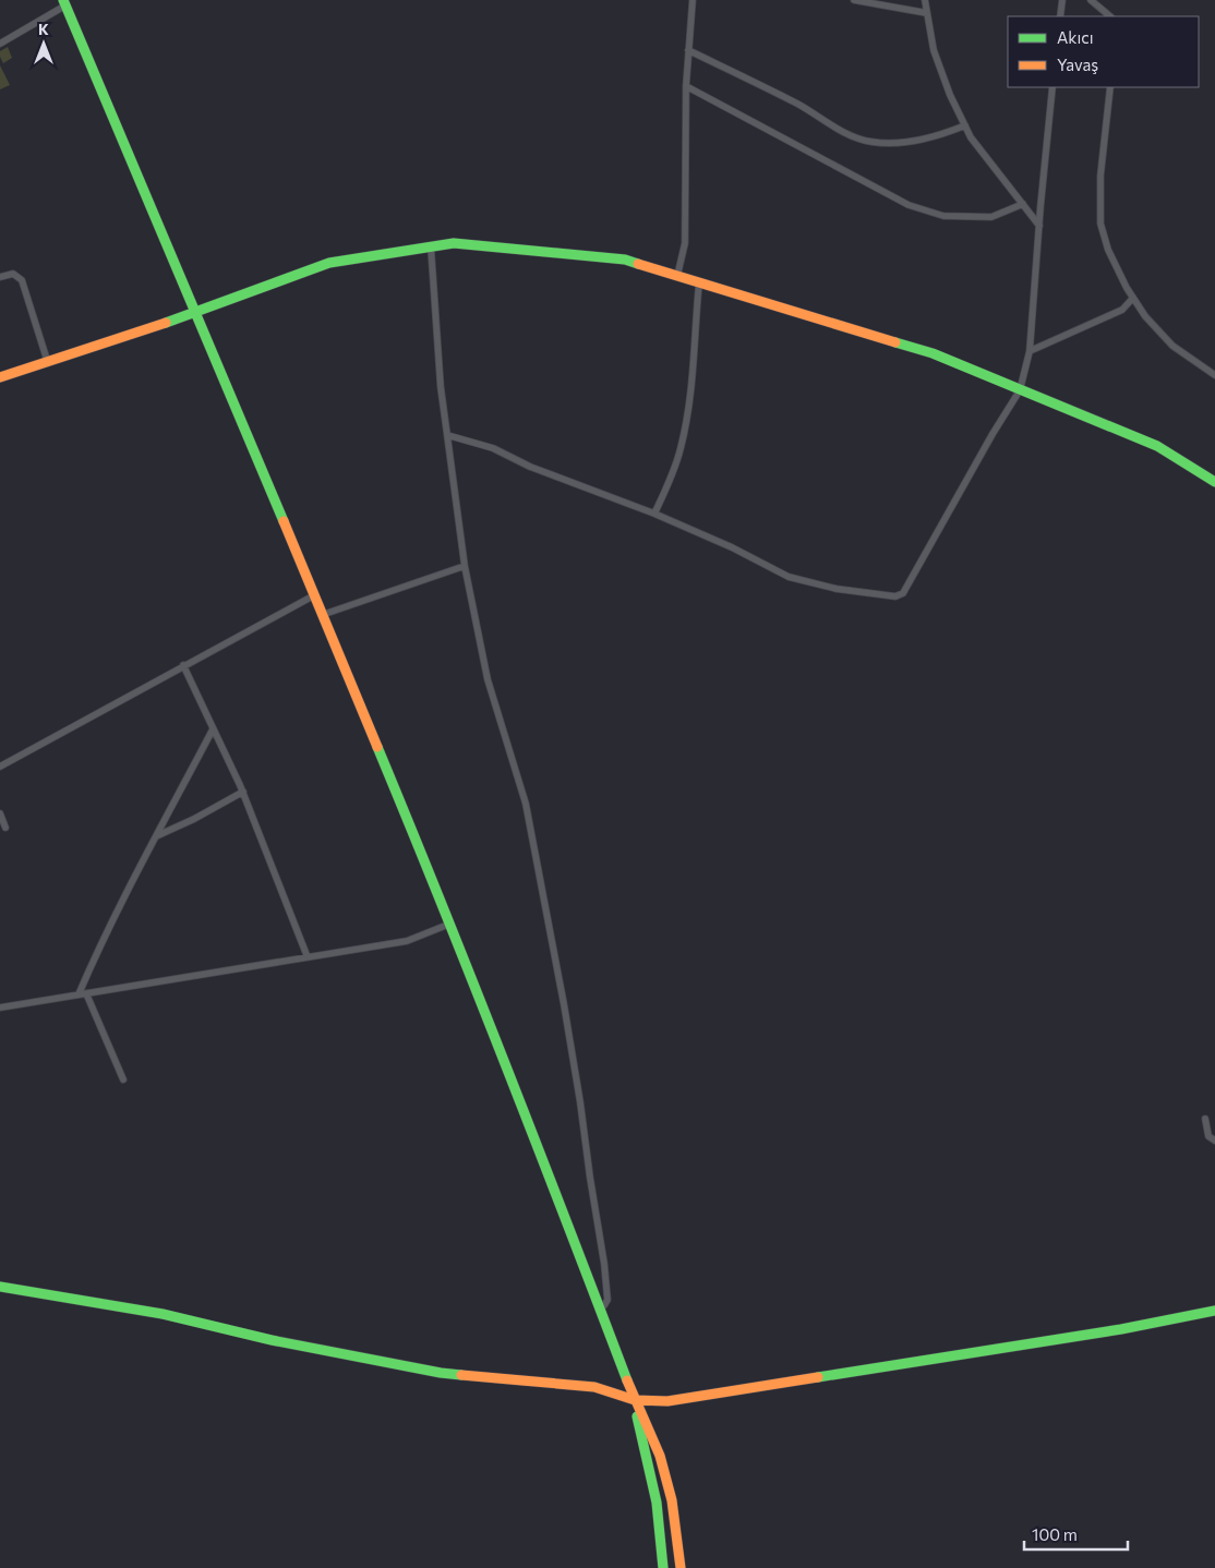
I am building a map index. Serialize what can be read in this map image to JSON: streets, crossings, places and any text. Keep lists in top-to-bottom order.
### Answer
{
  "legend": ["Akıcı", "Yavaş"],
  "scale_bar": "100 m",
  "north": "top"
}
